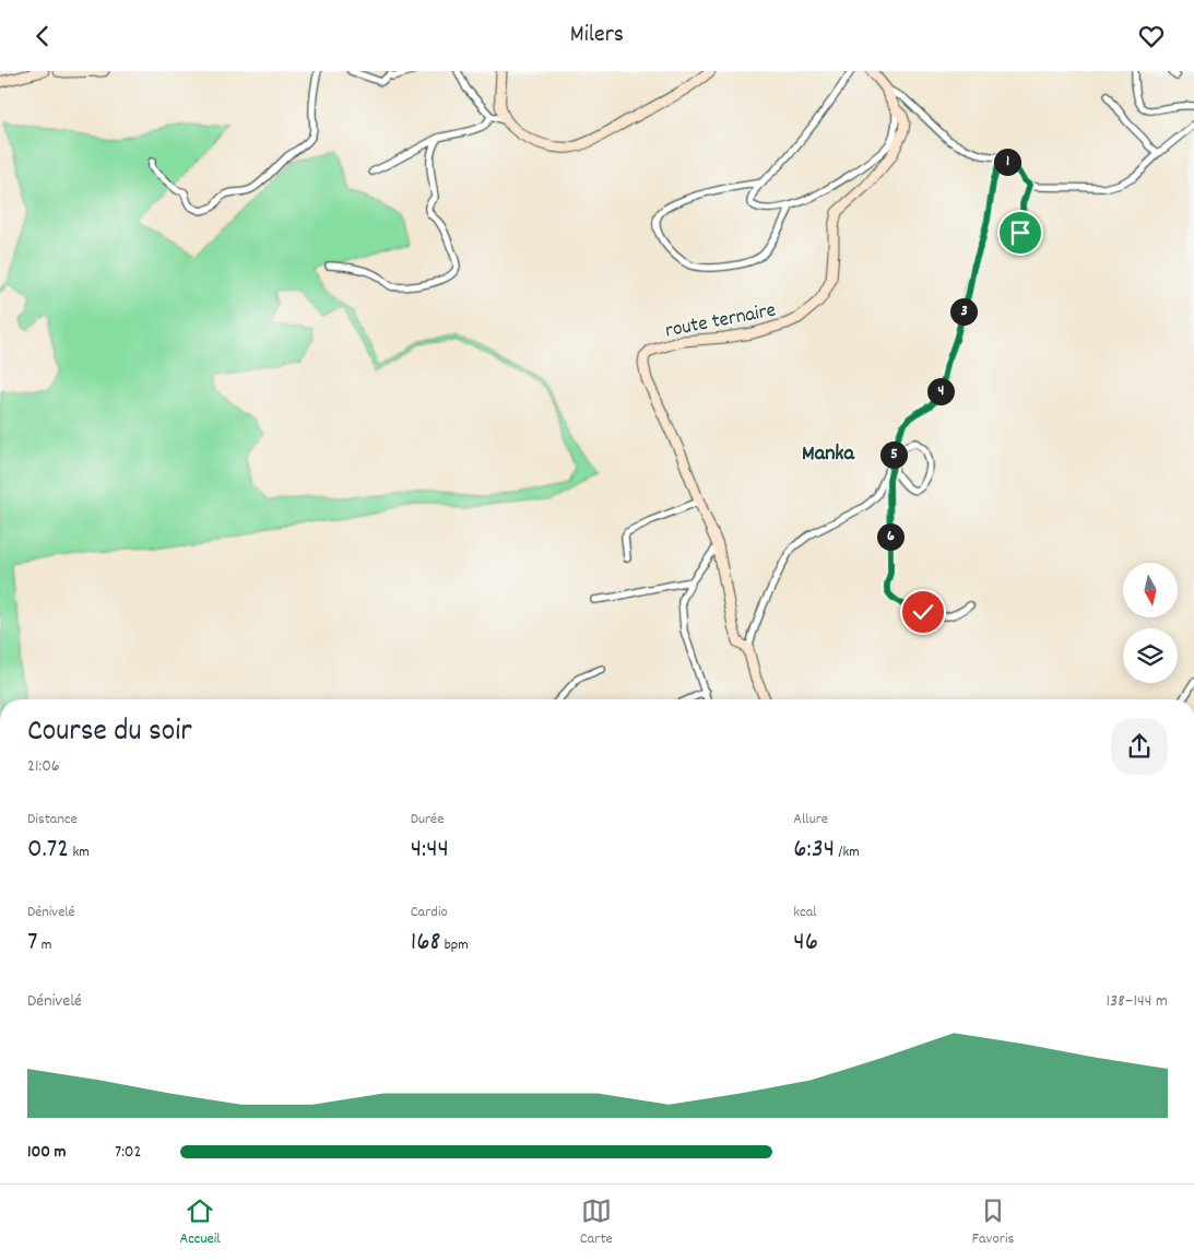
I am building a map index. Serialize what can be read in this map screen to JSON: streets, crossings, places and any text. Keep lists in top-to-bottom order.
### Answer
{
  "streets": {
    "street": ["route ternaire"]
  },
  "districts": ["Manka"],
  "north": "bottom",
  "page": {
    "header": "Milers",
    "pins": [
      "1",
      "3",
      "4",
      "5",
      "6"
    ],
    "heading": ["Course du soir", "21:06"],
    "stats": [
      ["Distance", "0.72 km"],
      ["Durée", "4:44"],
      ["Allure", "6:34 /km"],
      ["Dénivelé", "7 m"],
      ["Cardio", "168 bpm"],
      ["kcal", "46"]
    ],
    "chart": ["Dénivelé", "138–144 m"],
    "list": [
      {
        "name": "100 m",
        "note": "7:02"
      }
    ],
    "tabs": ["Accueil", "Carte", "Favoris"]
  }
}
